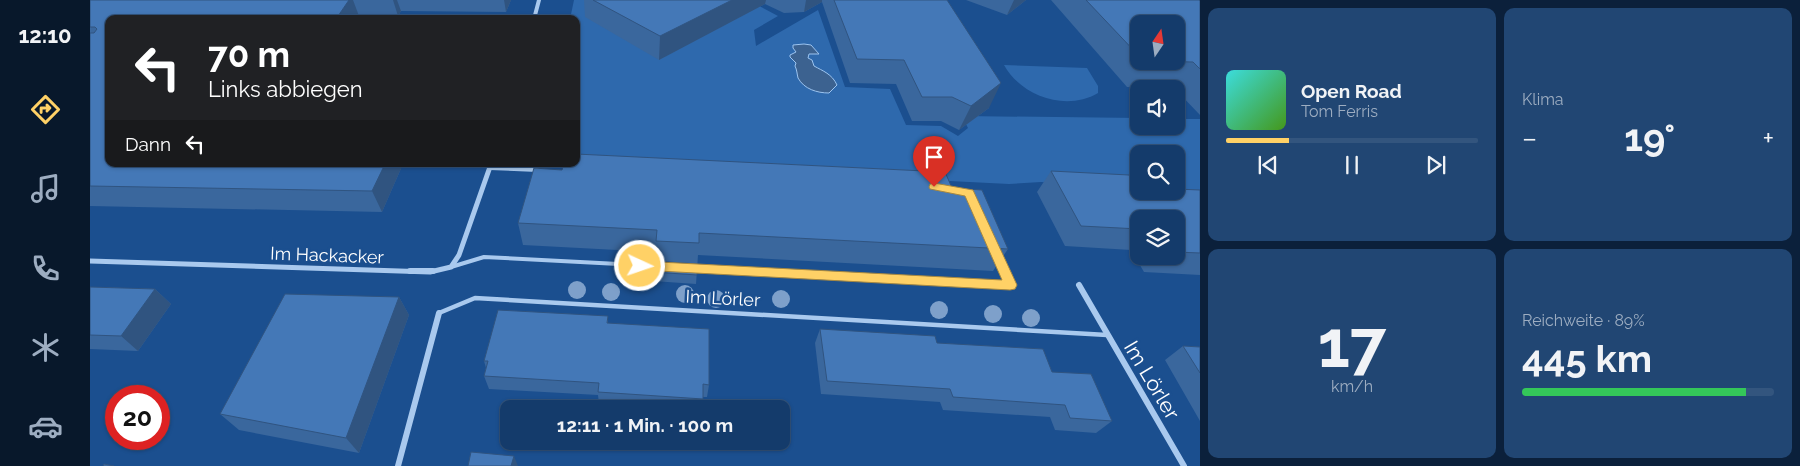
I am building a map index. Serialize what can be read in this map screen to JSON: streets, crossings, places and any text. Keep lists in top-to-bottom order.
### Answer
{
  "streets": {
    "street": ["Im Hackacker", "Im Lörler"]
  },
  "north": "top",
  "page": {
    "tabs": "12:10",
    "tile": [
      "Klima",
      ["17", "km/h"],
      ["Reichweite · 89%", "445 km"]
    ],
    "turn": ["70 m", "Links abbiegen"],
    "song": ["Open Road", "Tom Ferris"],
    "heat": ["−", "19°", "+"],
    "then": "Dann",
    "limit": "20",
    "trip": "12:11 · 1 Min. · 100 m"
  }
}
